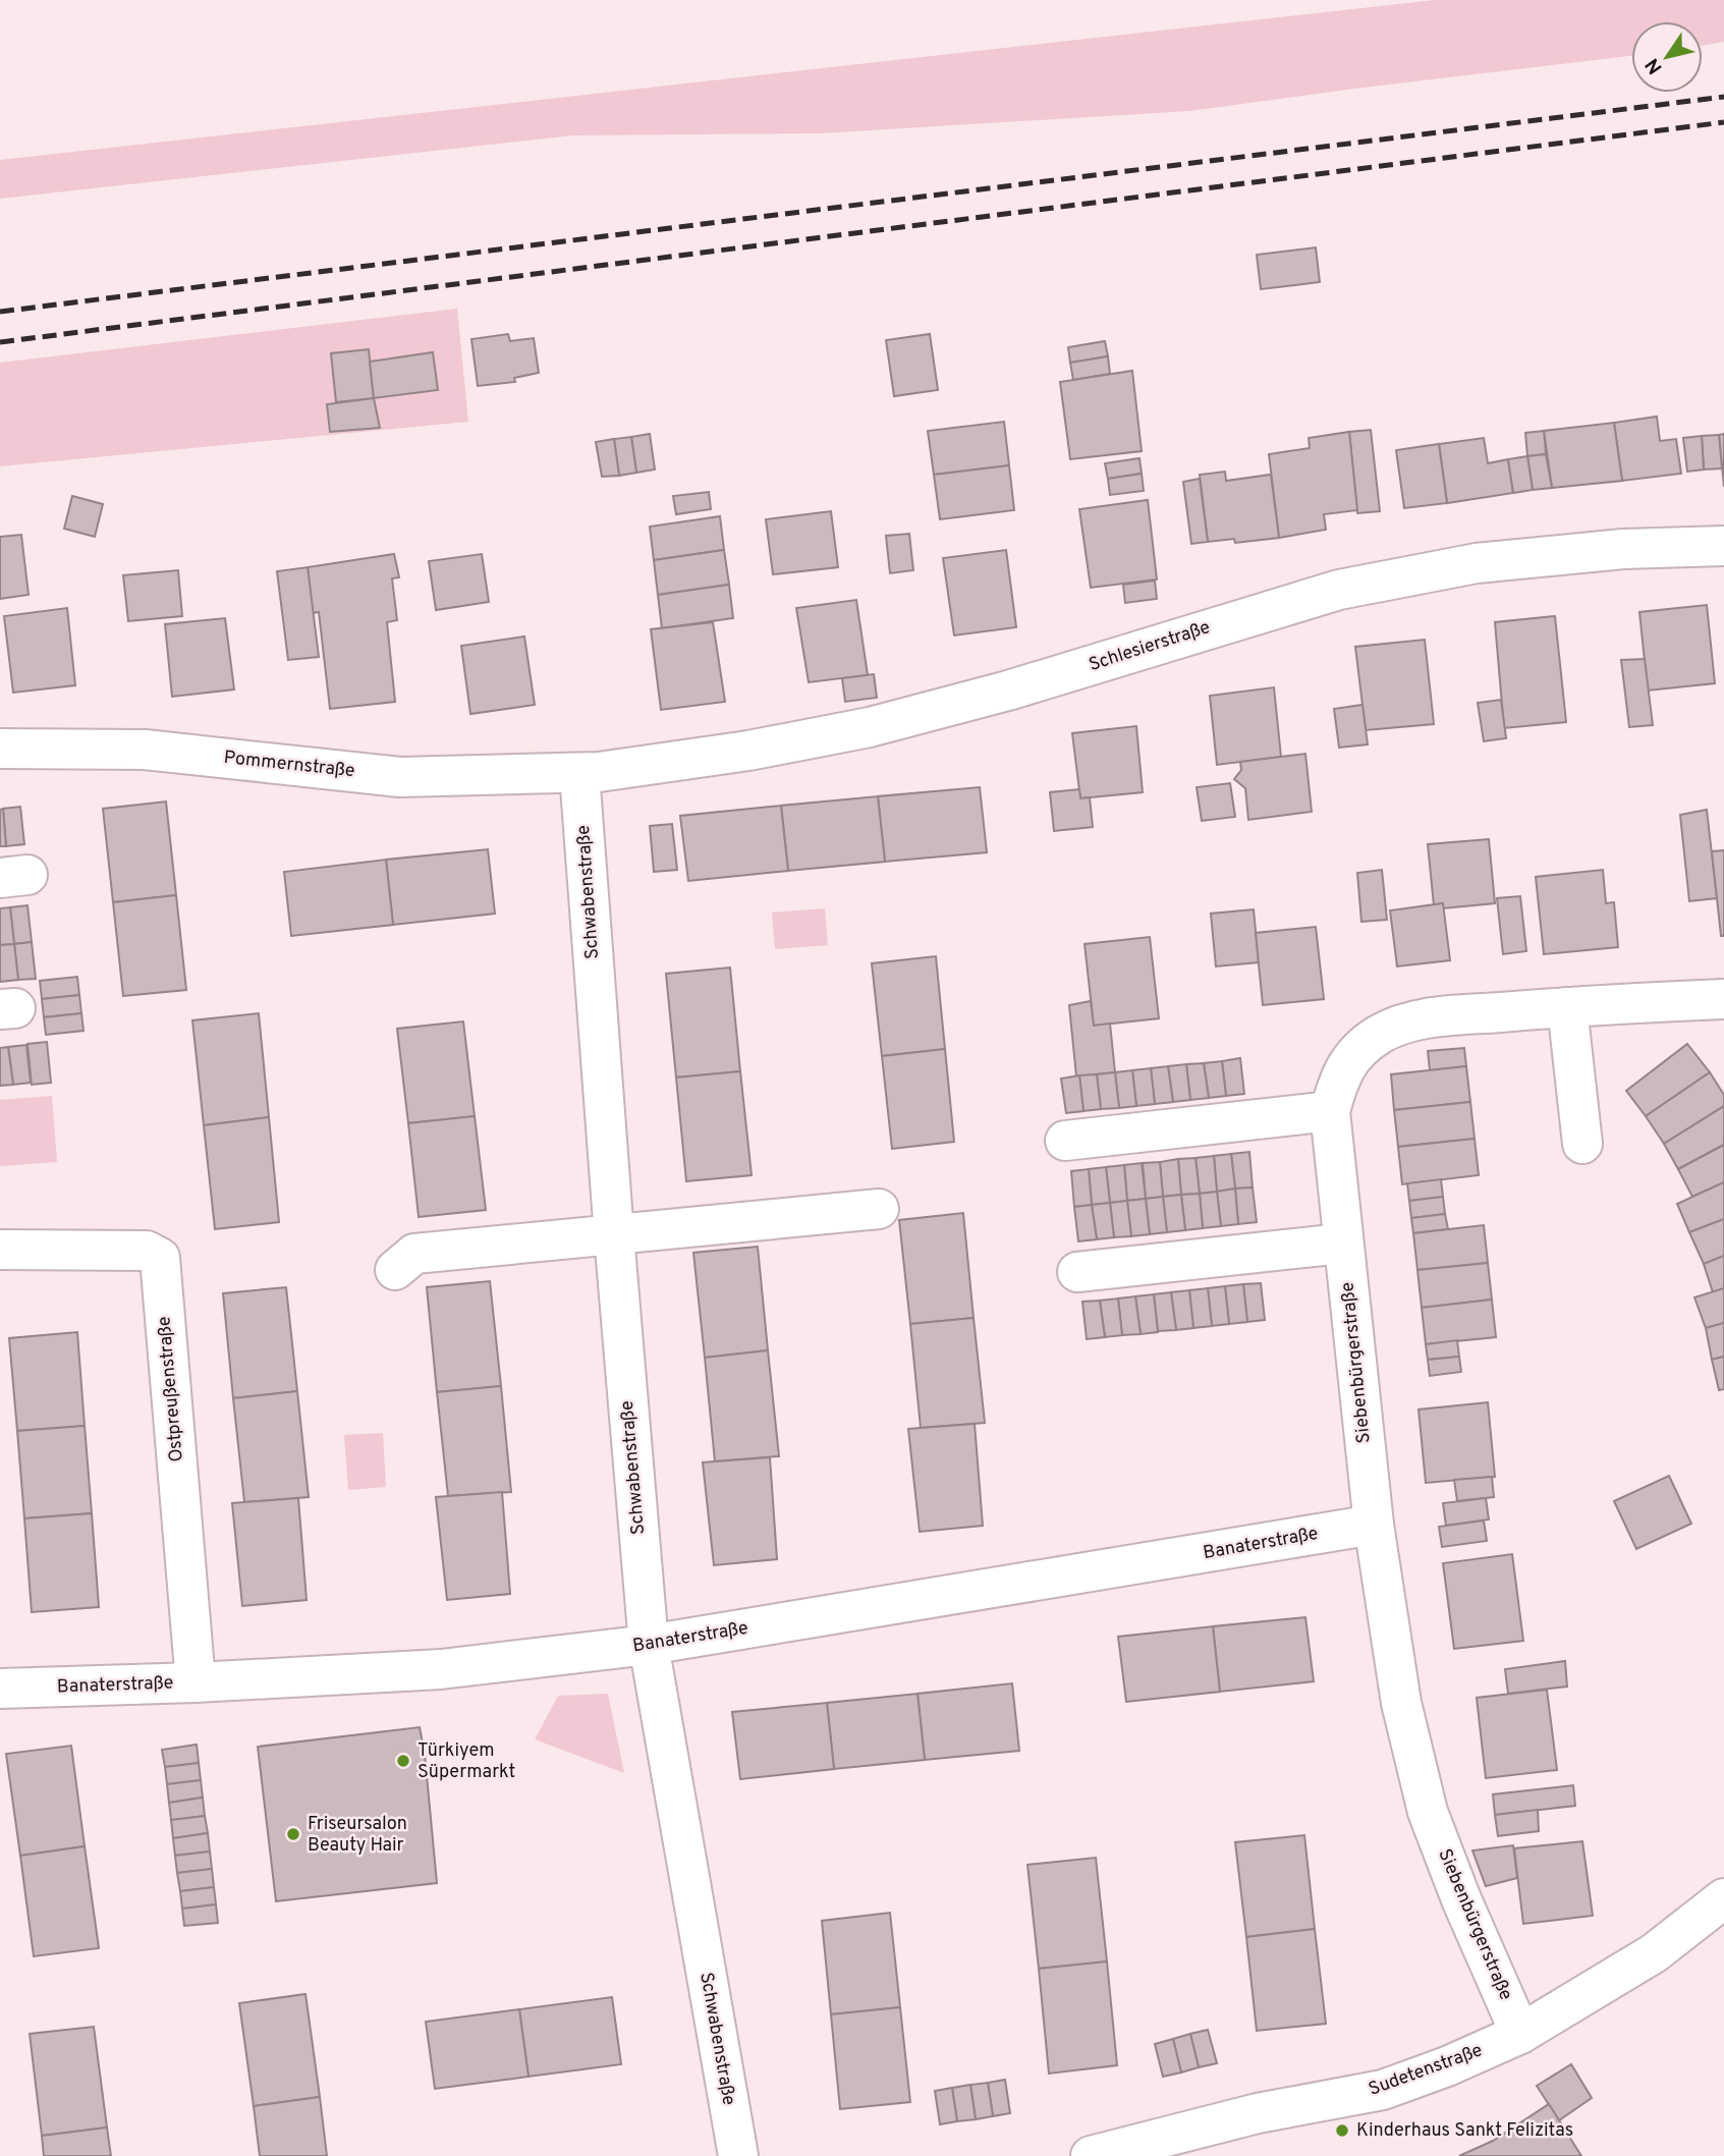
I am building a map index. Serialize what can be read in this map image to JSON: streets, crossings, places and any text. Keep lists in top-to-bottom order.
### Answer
{
  "streets": {
    "street": [
      "Schlesierstraße",
      "Pommernstraße",
      "Schwabenstraße",
      "Siebenbürgerstraße",
      "Ostpreußenstraße",
      "Banaterstraße",
      "Sudetenstraße"
    ]
  },
  "crossings": [
    ["Schlesierstraße", "Pommernstraße"],
    ["Schlesierstraße", "Schwabenstraße"],
    ["Pommernstraße", "Schwabenstraße"],
    ["Schwabenstraße", "Banaterstraße"],
    ["Siebenbürgerstraße", "Banaterstraße"],
    ["Siebenbürgerstraße", "Sudetenstraße"],
    ["Ostpreußenstraße", "Banaterstraße"]
  ],
  "places": ["Türkiyem Süpermarkt", "Friseursalon Beauty Hair", "Kinderhaus Sankt Felizitas"],
  "north": "bottom left"
}
